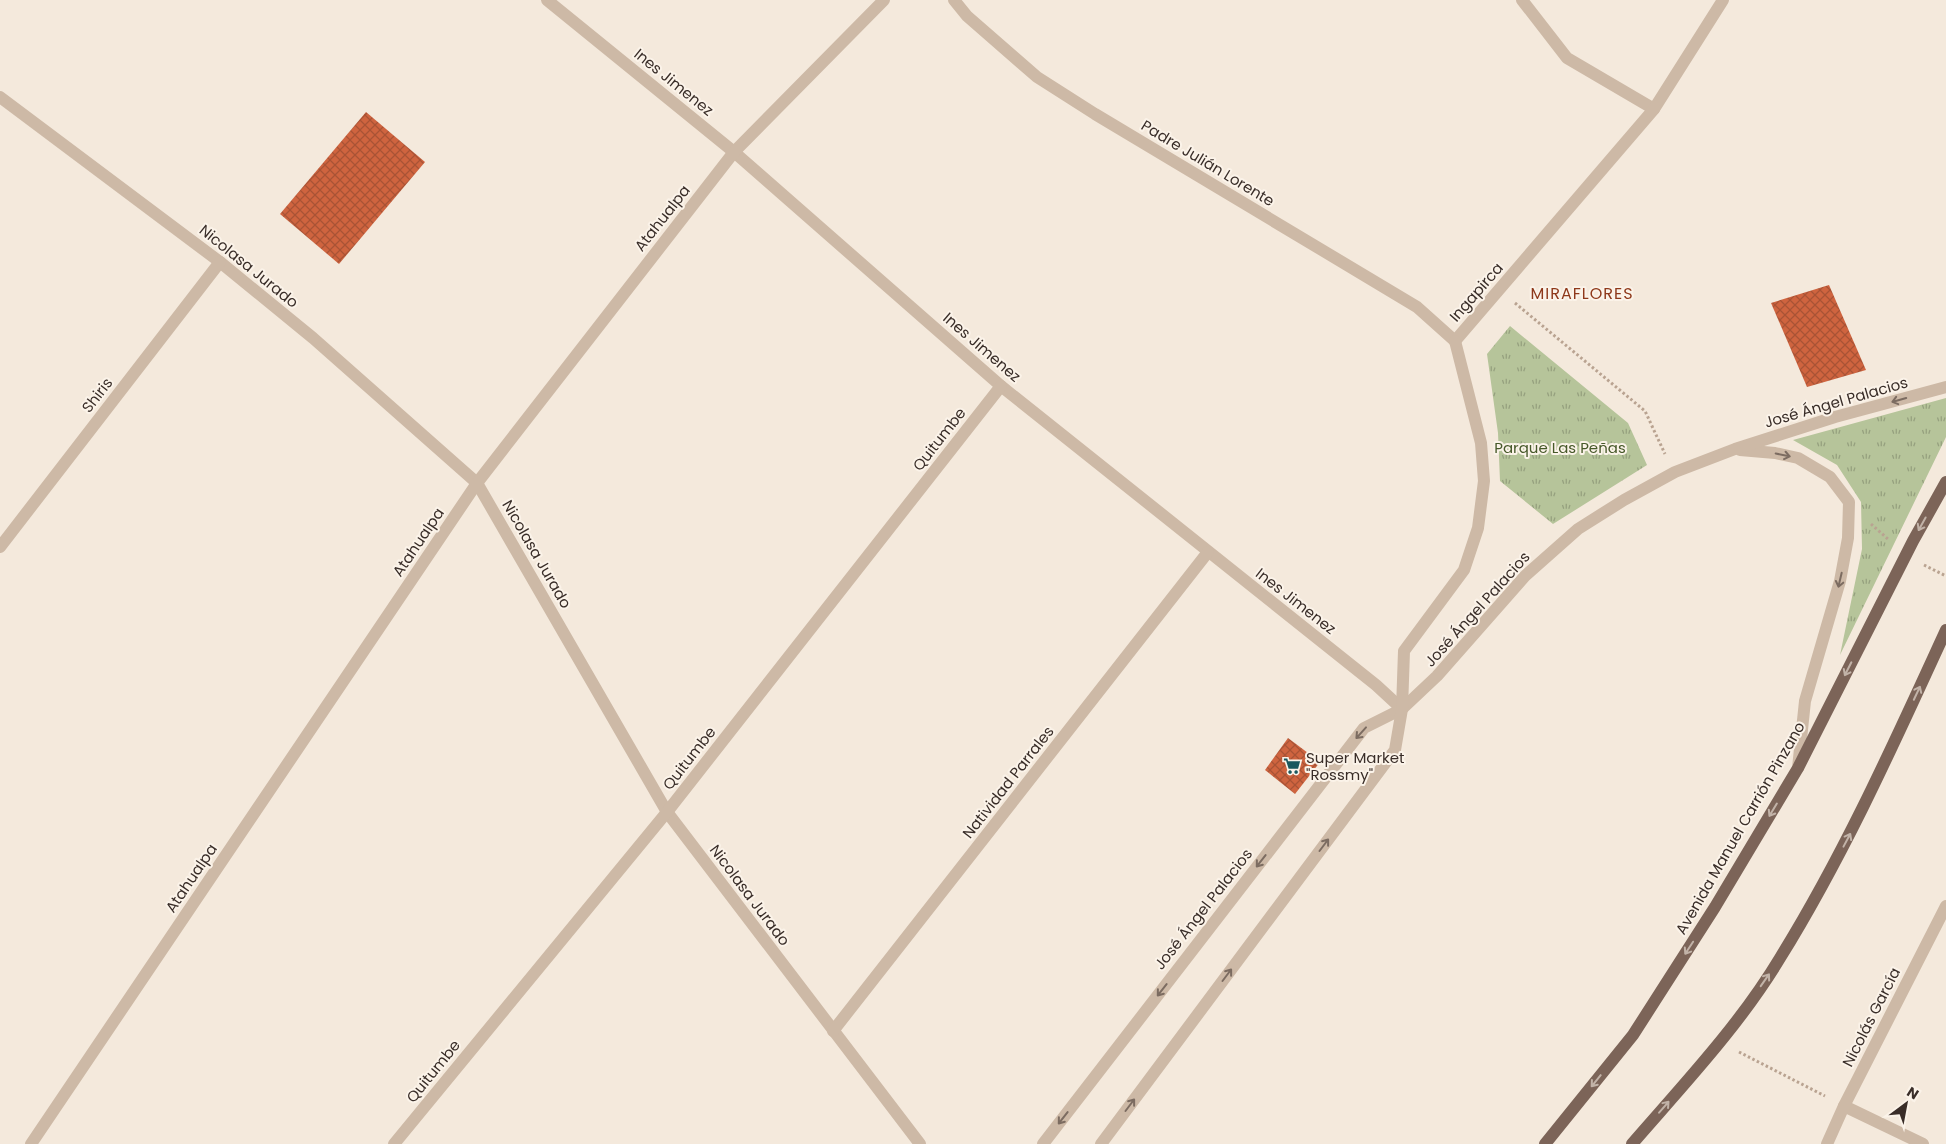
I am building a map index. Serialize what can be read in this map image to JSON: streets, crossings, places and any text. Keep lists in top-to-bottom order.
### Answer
{
  "streets": {
    "main road": ["Avenida Manuel Carrión Pinzano"],
    "street": [
      "Ines Jimenez",
      "Padre Julián Lorente",
      "Atahualpa",
      "Nicolasa Jurado",
      "Ingapirca",
      "Shiris",
      "José Ángel Palacios",
      "Quitumbe",
      "Natividad Parrales",
      "Nicolás García"
    ]
  },
  "crossings": [
    ["Ines Jimenez", "Atahualpa"],
    ["Ines Jimenez", "Ingapirca"],
    ["Ines Jimenez", "José Ángel Palacios"],
    ["Ines Jimenez", "Quitumbe"],
    ["Ines Jimenez", "Natividad Parrales"],
    ["Padre Julián Lorente", "Ingapirca"],
    ["Atahualpa", "Nicolasa Jurado"],
    ["Nicolasa Jurado", "Shiris"],
    ["Nicolasa Jurado", "Quitumbe"],
    ["Nicolasa Jurado", "Natividad Parrales"],
    ["Ingapirca", "José Ángel Palacios"]
  ],
  "districts": ["MIRAFLORES"],
  "parks": ["Parque Las Peñas"],
  "places": {
    "supermarket": ["Super Market \"Rossmy\""]
  },
  "north": "top right"
}
